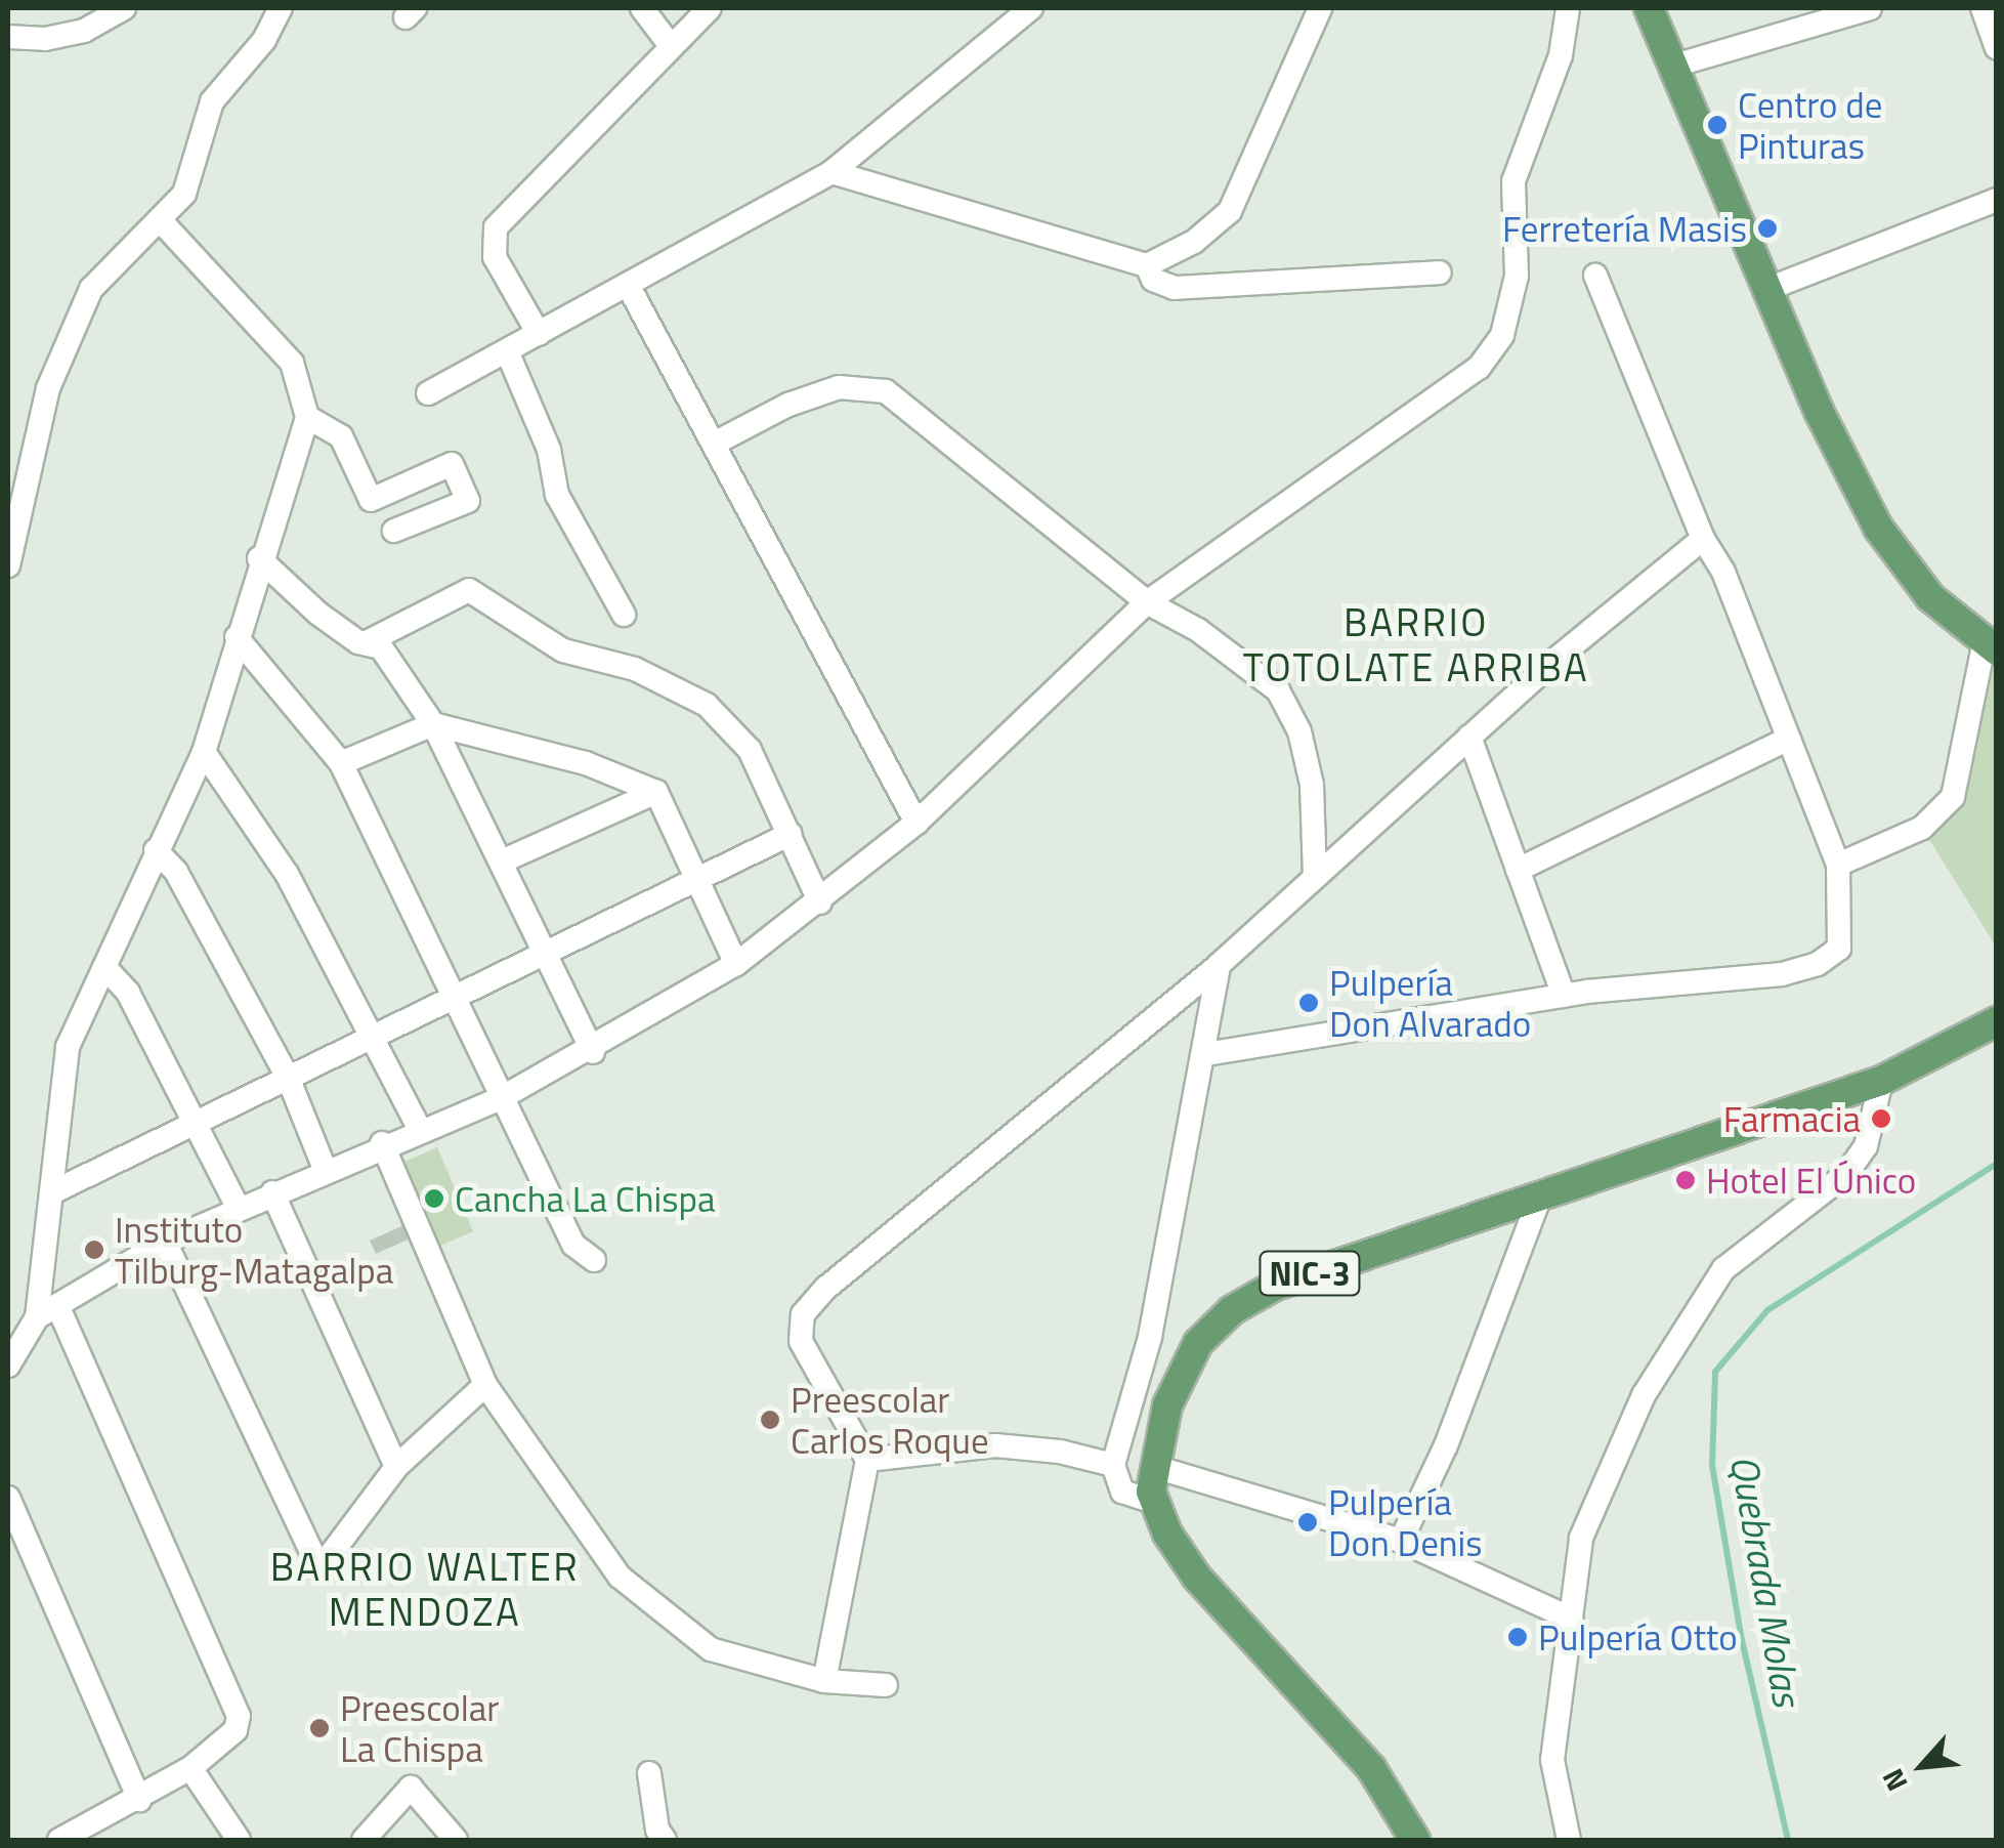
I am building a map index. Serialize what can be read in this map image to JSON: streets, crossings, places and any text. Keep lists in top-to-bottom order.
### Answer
{
  "streets": {
    "main road": ["NIC-3"]
  },
  "districts": ["BARRIO TOTOLATE ARRIBA", "BARRIO WALTER MENDOZA"],
  "water": ["Quebrada Molas"],
  "places": [
    "Centro de Pinturas",
    "Ferretería Masis",
    "Pulpería Don Alvarado",
    "Farmacia",
    "Hotel El Único",
    "Cancha La Chispa",
    "Instituto Tilburg-Matagalpa",
    "Preescolar Carlos Roque",
    "Pulpería Don Denis",
    "Pulpería Otto",
    "Preescolar La Chispa"
  ],
  "north": "bottom left"
}
